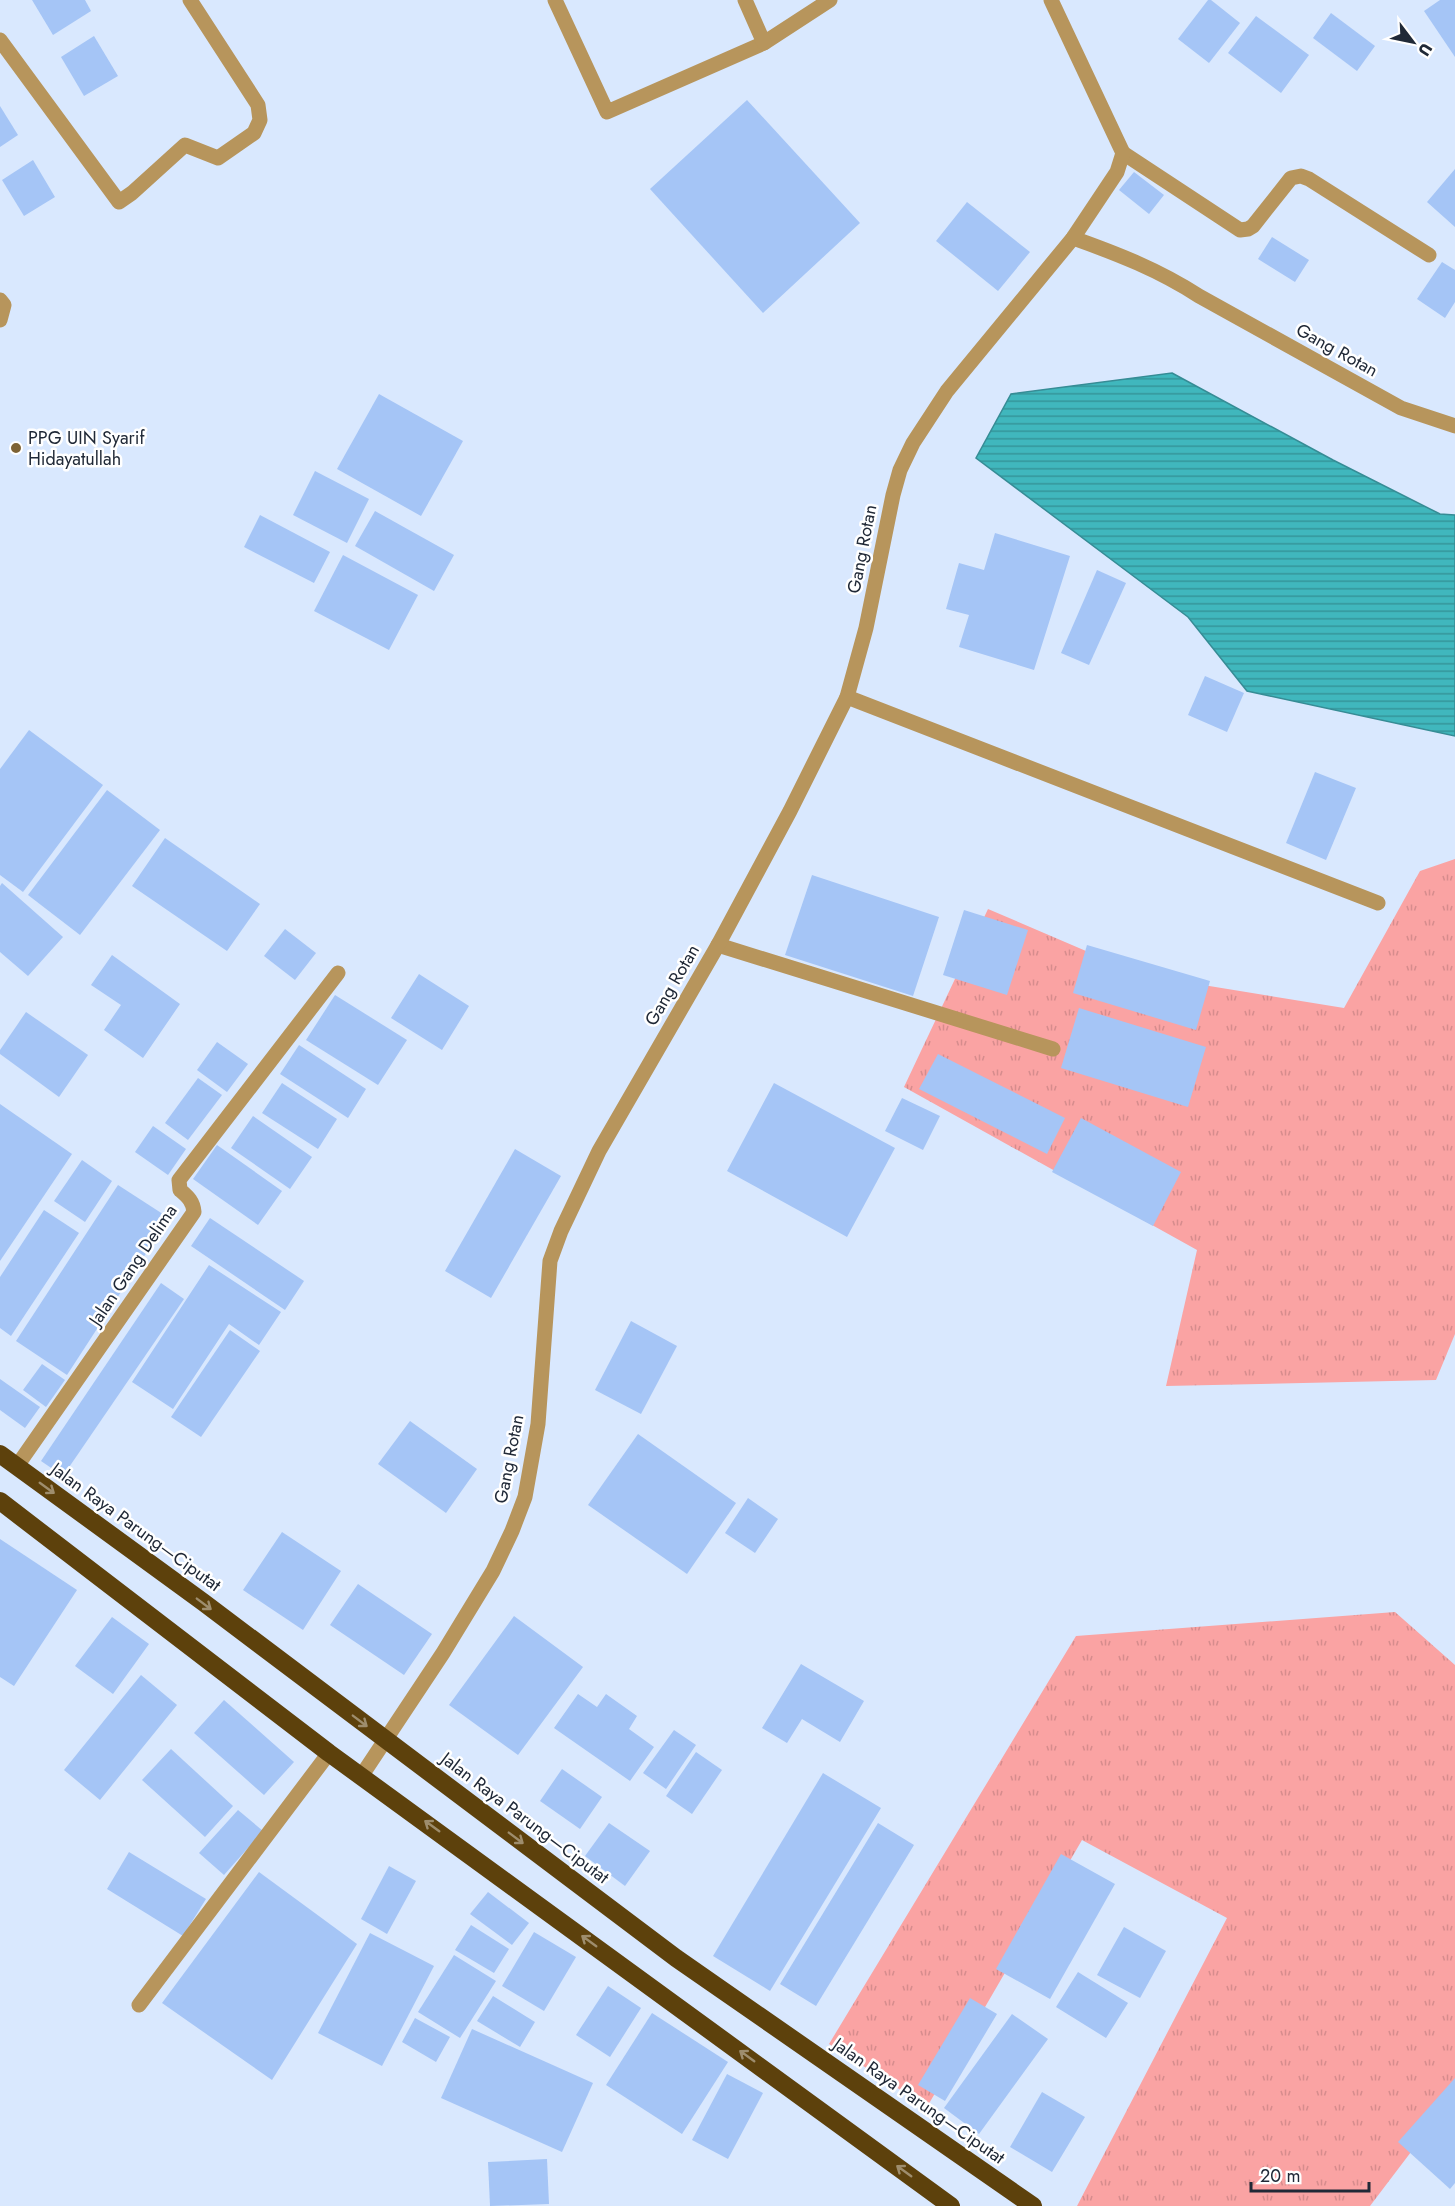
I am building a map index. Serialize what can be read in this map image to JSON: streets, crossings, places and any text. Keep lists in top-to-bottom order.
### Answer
{
  "streets": {
    "highway": ["Jalan Raya Parung—Ciputat"],
    "street": ["Gang Rotan", "Jalan Gang Delima"]
  },
  "crossings": [
    ["Gang Rotan", "Jalan Raya Parung—Ciputat"],
    ["Jalan Gang Delima", "Jalan Raya Parung—Ciputat"]
  ],
  "places": ["PPG UIN Syarif Hidayatullah"],
  "scale_bar": "20 m",
  "north": "bottom right"
}
